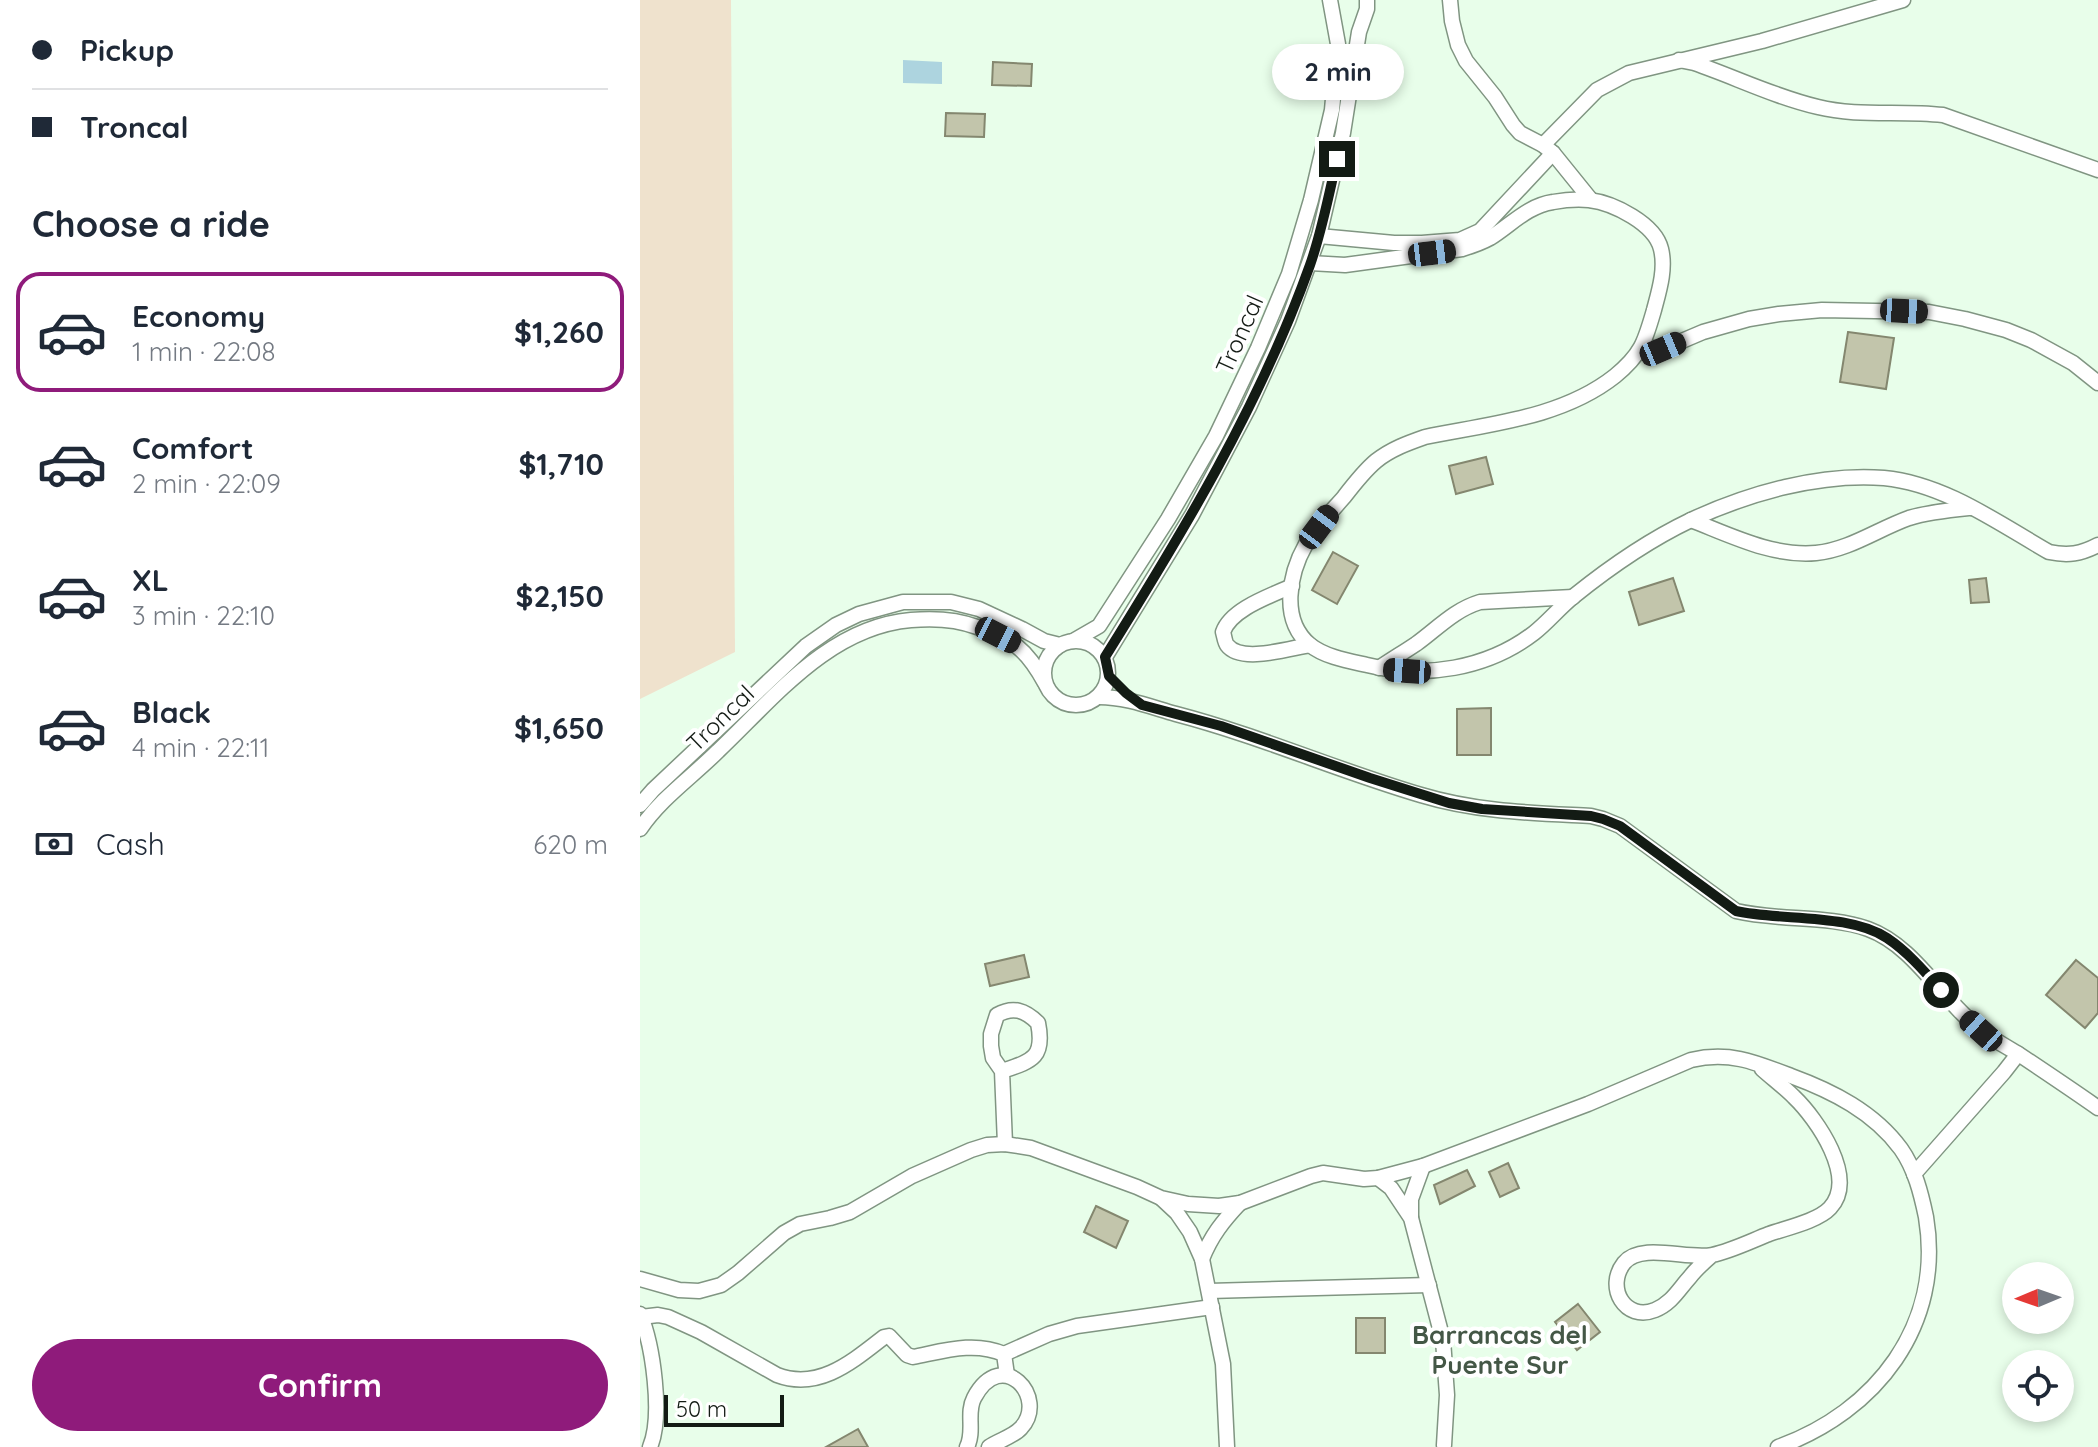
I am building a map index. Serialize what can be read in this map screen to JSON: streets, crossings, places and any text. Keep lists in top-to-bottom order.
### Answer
{
  "streets": {
    "street": ["Troncal"]
  },
  "districts": ["Barrancas del Puente Sur"],
  "scale_bar": "50 m",
  "north": "left",
  "page": {
    "banner": ["Pickup", "Troncal"],
    "bubble": "2 min",
    "heading": "Choose a ride",
    "list": [
      {
        "name": "Economy",
        "note": "1 min · 22:08",
        "value": "$1,260"
      },
      {
        "name": "Comfort",
        "note": "2 min · 22:09",
        "value": "$1,710"
      },
      {
        "name": "XL",
        "note": "3 min · 22:10",
        "value": "$2,150"
      },
      {
        "name": "Black",
        "note": "4 min · 22:11",
        "value": "$1,650"
      }
    ],
    "pay": ["Cash", "620 m"],
    "buttons": "Confirm",
    "scale": "50 m"
  }
}
